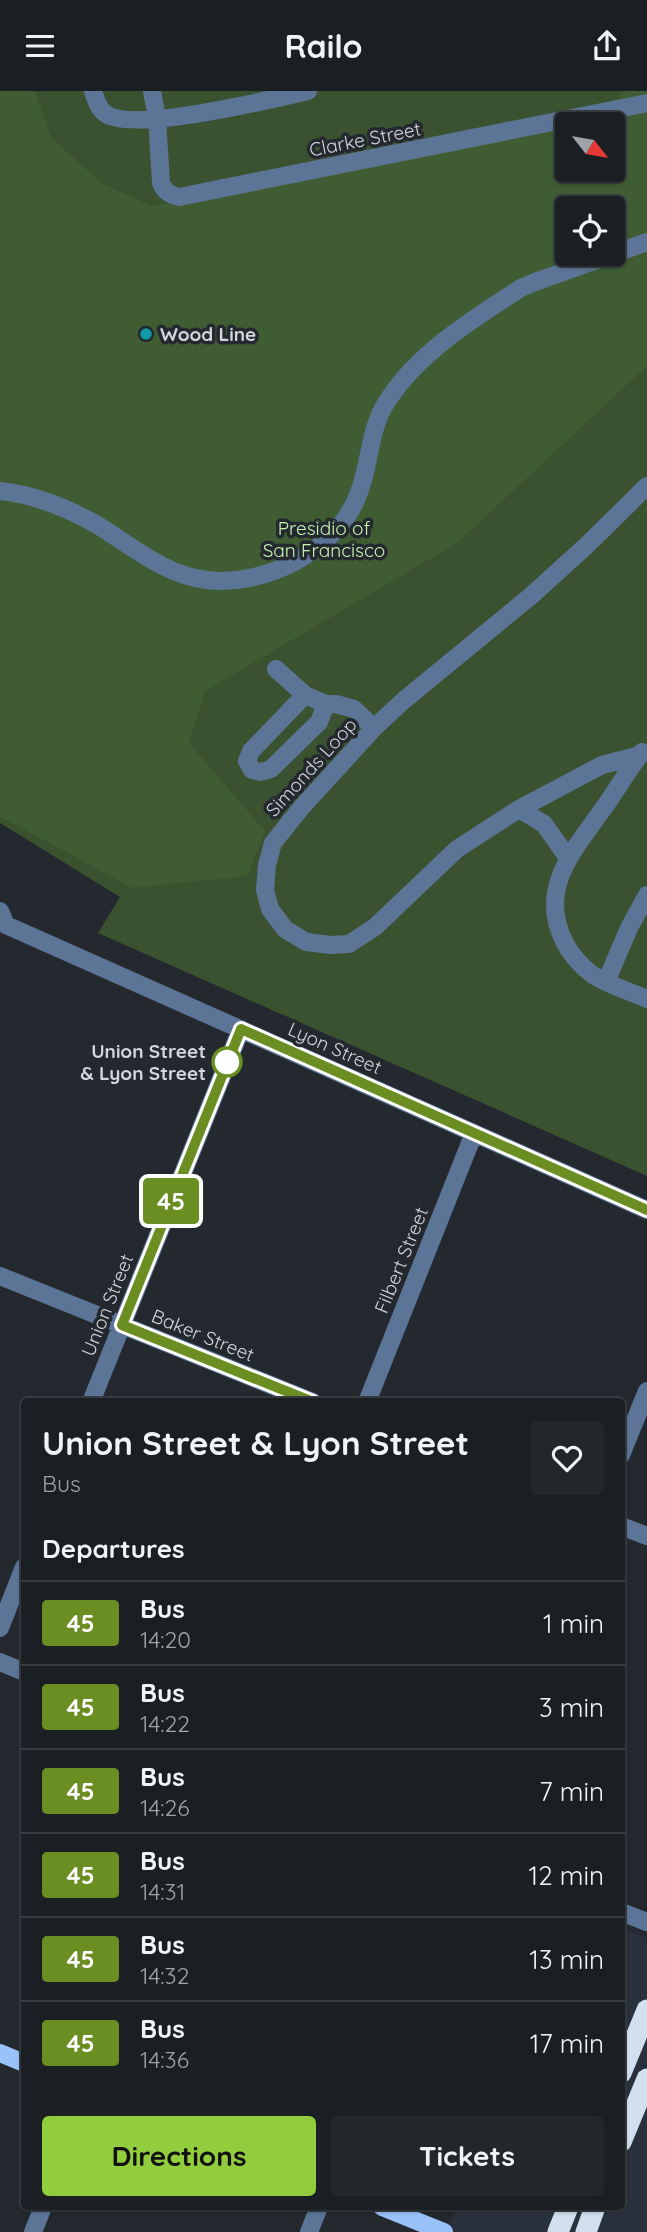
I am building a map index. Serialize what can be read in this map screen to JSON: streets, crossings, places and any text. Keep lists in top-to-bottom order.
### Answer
{
  "streets": {
    "street": [
      "Clarke Street",
      "Simonds Loop",
      "Lyon Street",
      "Filbert Street",
      "Union Street",
      "Baker Street"
    ]
  },
  "crossings": [
    ["Lyon Street", "Filbert Street"],
    ["Lyon Street", "Union Street"],
    ["Union Street", "Baker Street"]
  ],
  "parks": ["Presidio of San Francisco"],
  "places": ["Wood Line", "Union Street & Lyon Street"],
  "lines": ["bus line 45"],
  "north": "bottom right",
  "page": {
    "header": "Railo",
    "on_map": "45",
    "heading": [
      ["Union Street & Lyon Street", "Bus"],
      "Departures"
    ],
    "list": [
      {
        "mark": "45",
        "name": "Bus",
        "note": "14:20",
        "value": "1 min"
      },
      {
        "mark": "45",
        "name": "Bus",
        "note": "14:22",
        "value": "3 min"
      },
      {
        "mark": "45",
        "name": "Bus",
        "note": "14:26",
        "value": "7 min"
      },
      {
        "mark": "45",
        "name": "Bus",
        "note": "14:31",
        "value": "12 min"
      },
      {
        "mark": "45",
        "name": "Bus",
        "note": "14:32",
        "value": "13 min"
      },
      {
        "mark": "45",
        "name": "Bus",
        "note": "14:36",
        "value": "17 min"
      }
    ],
    "buttons": ["Directions", "Tickets"]
  }
}
